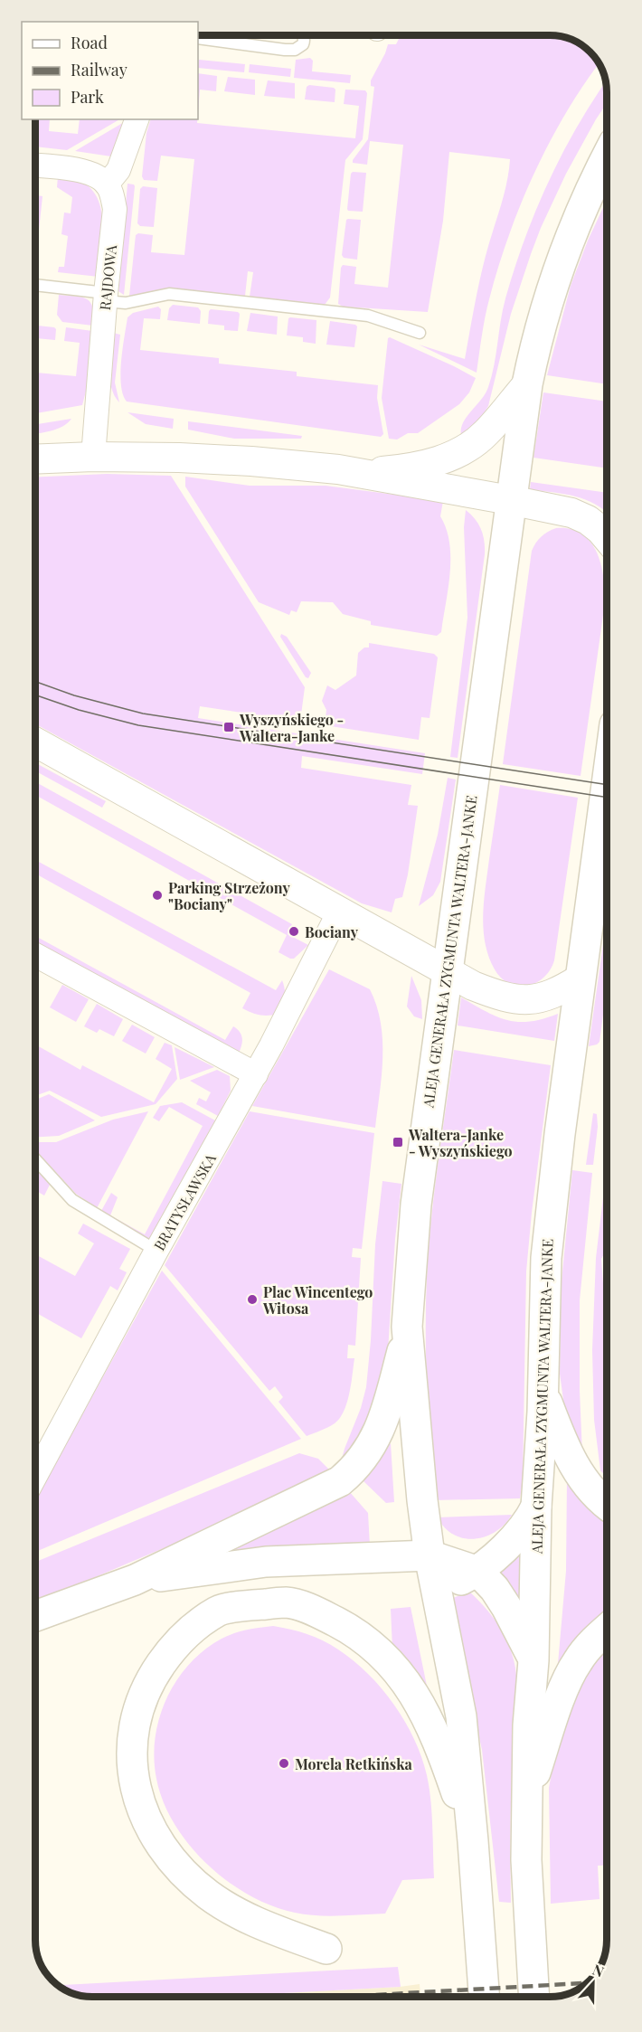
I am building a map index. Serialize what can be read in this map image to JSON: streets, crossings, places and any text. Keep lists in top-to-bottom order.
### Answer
{
  "streets": {
    "main road": ["ALEJA GENERAŁA ZYGMUNTA WALTERA-JANKE"],
    "street": ["RAJDOWA", "BRATYSŁAWSKA"]
  },
  "places": {
    "transit": ["Wyszyńskiego - Waltera-Janke", "Waltera-Janke - Wyszyńskiego"],
    "other": [
      "Parking Strzeżony \"Bociany\"",
      "Bociany",
      "Plac Wincentego Witosa",
      "Morela Retkińska"
    ]
  },
  "legend": ["Road", "Railway", "Park"],
  "north": "top"
}
